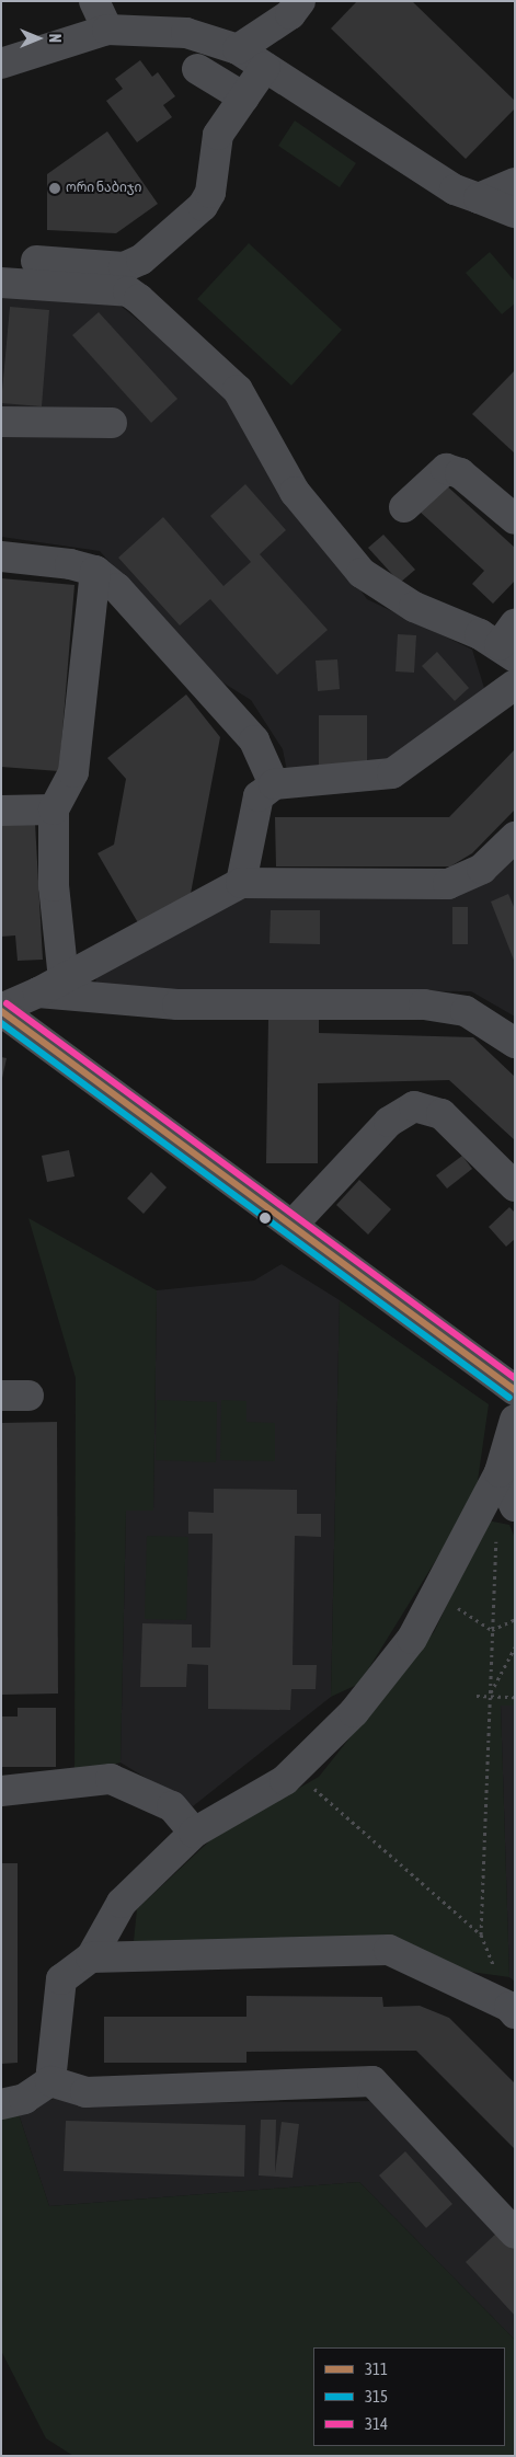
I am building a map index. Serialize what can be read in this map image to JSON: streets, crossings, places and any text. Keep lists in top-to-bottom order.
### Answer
{
  "places": ["ორი ნაბიჯი"],
  "lines": ["transit line 314", "transit line 311", "transit line 315"],
  "legend": ["311", "315", "314"],
  "north": "right"
}
